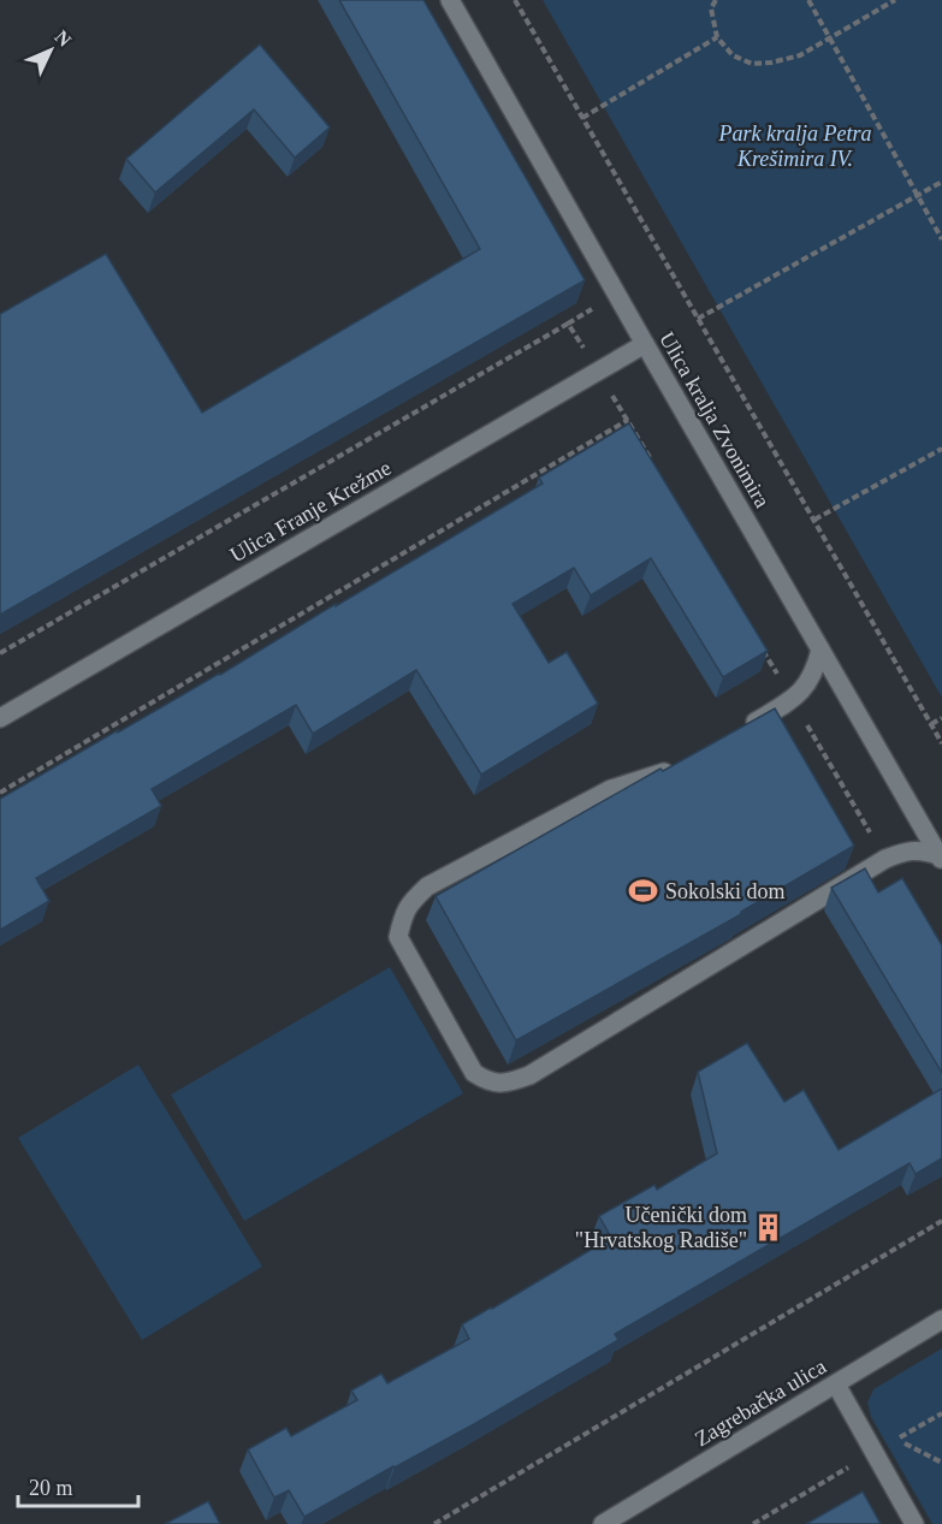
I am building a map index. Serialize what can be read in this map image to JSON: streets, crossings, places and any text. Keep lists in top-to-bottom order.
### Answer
{
  "streets": {
    "street": ["Ulica kralja Zvonimira", "Ulica Franje Krežme", "Zagrebačka ulica"]
  },
  "crossings": [
    ["Ulica kralja Zvonimira", "Ulica Franje Krežme"]
  ],
  "parks": ["Park kralja Petra Krešimira IV."],
  "places": {
    "sports": ["Sokolski dom"],
    "building": ["Učenički dom \"Hrvatskog Radiše\""]
  },
  "scale_bar": "20 m",
  "north": "top right"
}
